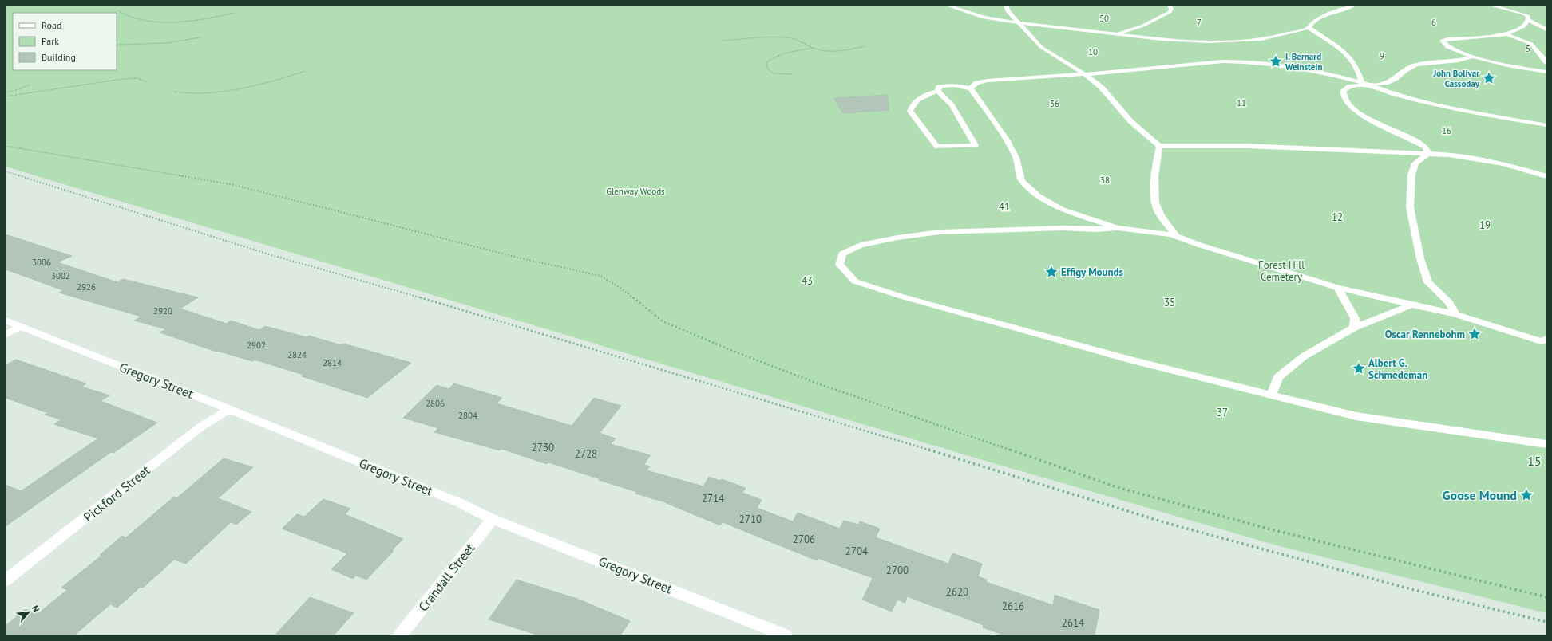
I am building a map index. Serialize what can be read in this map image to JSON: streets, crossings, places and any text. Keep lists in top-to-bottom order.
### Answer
{
  "streets": {
    "street": ["Gregory Street", "Pickford Street", "Crandall Street"]
  },
  "crossings": [
    ["Gregory Street", "Pickford Street"],
    ["Gregory Street", "Crandall Street"]
  ],
  "parks": [
    "50",
    "7",
    "6",
    "5",
    "10",
    "9",
    "11",
    "36",
    "16",
    "38",
    "Glenway Woods",
    "41",
    "12",
    "19",
    "Forest Hill Cemetery",
    "43",
    "35",
    "37",
    "15"
  ],
  "places": {
    "place": [
      "I. Bernard Weinstein",
      "John Bolivar Cassoday",
      "Effigy Mounds",
      "Oscar Rennebohm",
      "Albert G. Schmedeman",
      "Goose Mound"
    ]
  },
  "house_numbers": [
    "3006",
    "3002",
    "2926",
    "2920",
    "2902",
    "2824",
    "2814",
    "2806",
    "2804",
    "2730",
    "2728",
    "2714",
    "2710",
    "2706",
    "2704",
    "2700",
    "2620",
    "2616",
    "2614"
  ],
  "legend": ["Road", "Park", "Building"],
  "north": "top right"
}
